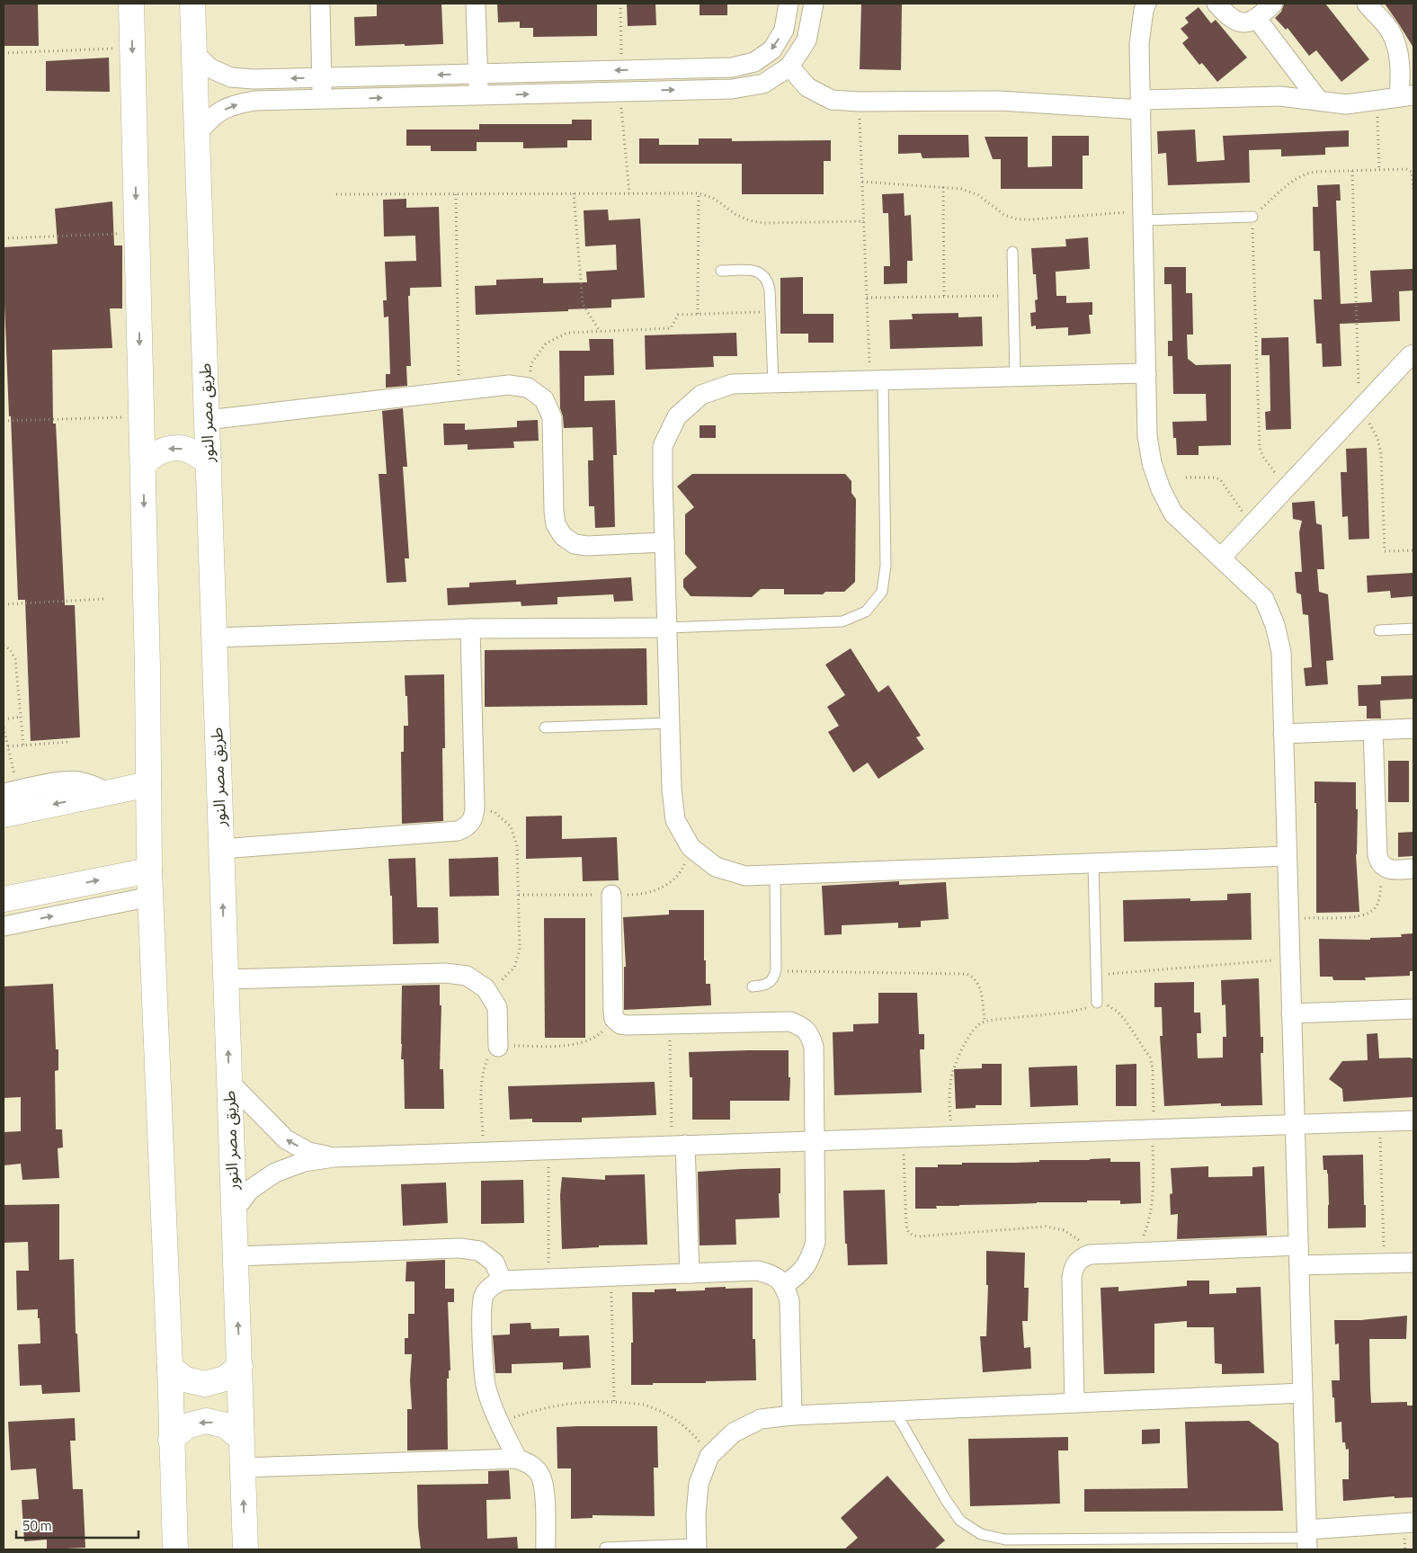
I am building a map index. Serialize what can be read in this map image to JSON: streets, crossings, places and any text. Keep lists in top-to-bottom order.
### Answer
{
  "streets": {
    "street": ["طريق مصر النور"]
  },
  "scale_bar": "50 m"
}
